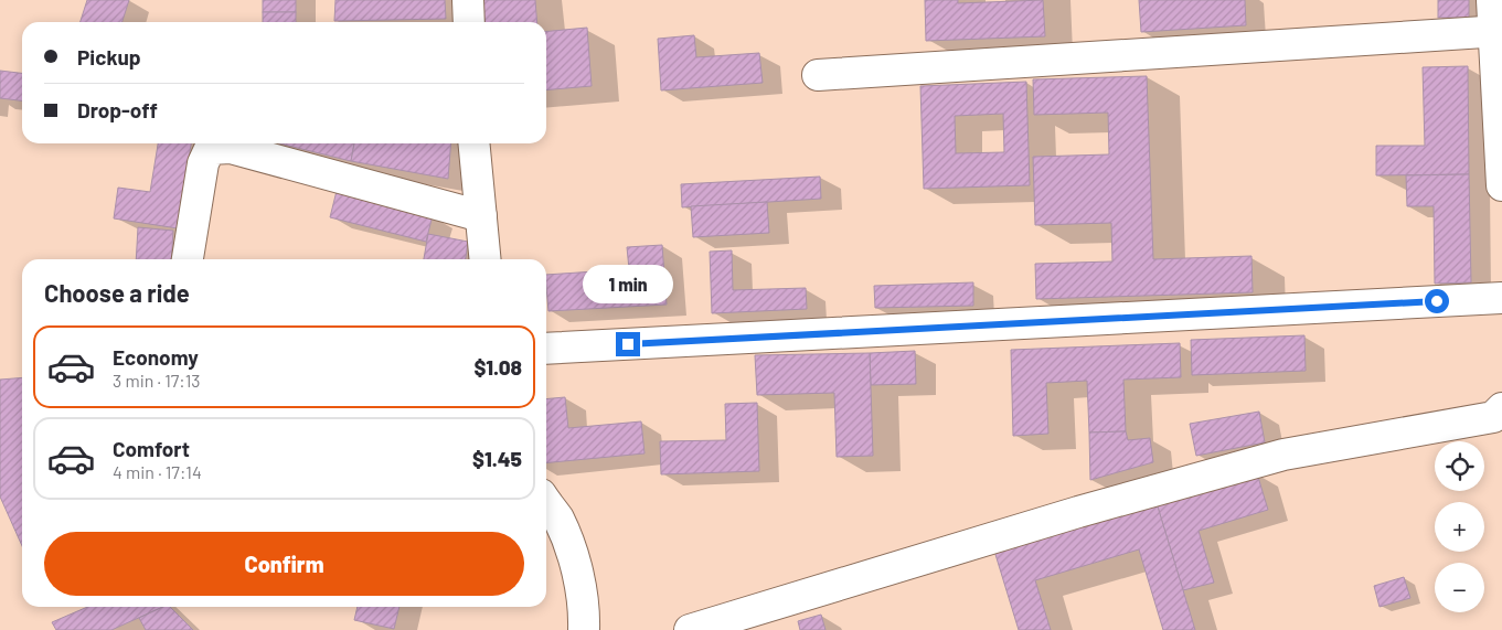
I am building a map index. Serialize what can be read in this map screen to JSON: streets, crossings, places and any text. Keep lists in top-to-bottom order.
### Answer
{
  "page": {
    "banner": ["Pickup", "Drop-off"],
    "heading": "Choose a ride",
    "bubble": "1 min",
    "list": [
      {
        "name": "Economy",
        "note": "3 min · 17:13",
        "value": "$1.08"
      },
      {
        "name": "Comfort",
        "note": "4 min · 17:14",
        "value": "$1.45"
      }
    ],
    "map_buttons": ["+", "−"],
    "buttons": "Confirm"
  }
}
